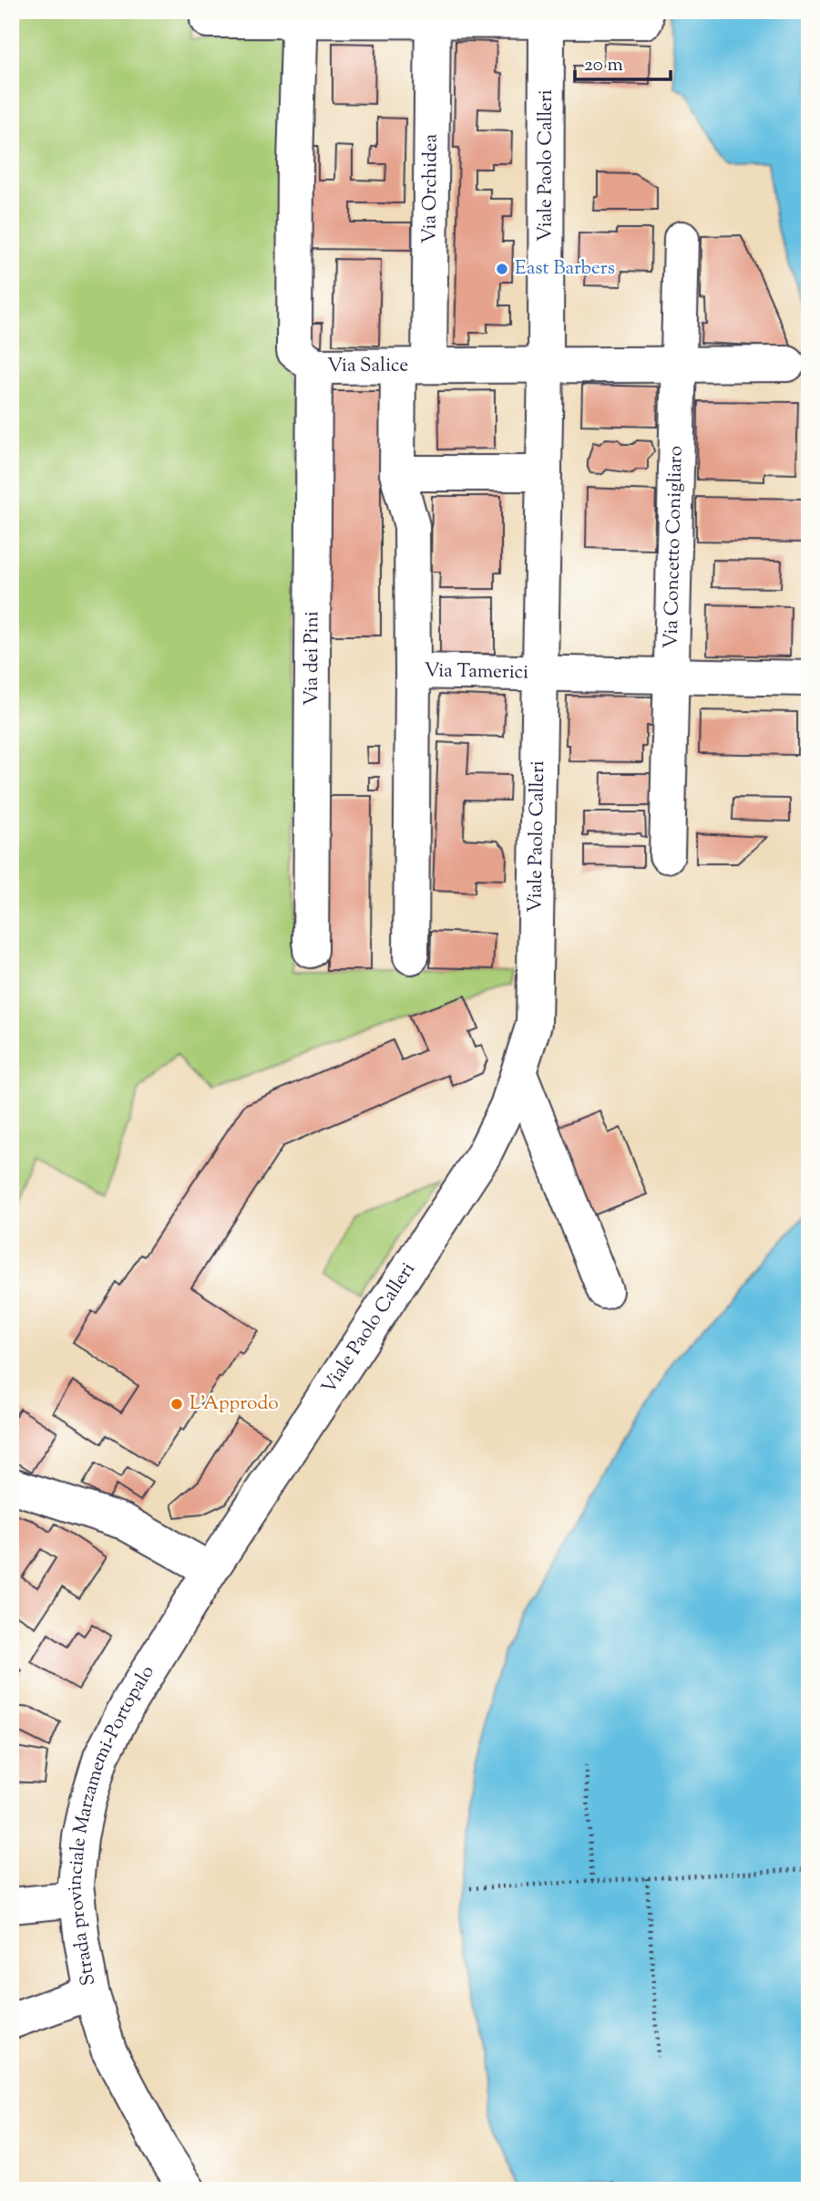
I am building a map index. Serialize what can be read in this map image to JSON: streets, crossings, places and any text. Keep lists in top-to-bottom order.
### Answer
{
  "streets": {
    "street": [
      "Viale Paolo Calleri",
      "Via Orchidea",
      "Via Salice",
      "Via Concetto Conigliaro",
      "Via dei Pini",
      "Via Tamerici",
      "Strada provinciale Marzamemi-Portopalo"
    ]
  },
  "crossings": [
    ["Viale Paolo Calleri", "Via Salice"],
    ["Viale Paolo Calleri", "Via Tamerici"],
    ["Viale Paolo Calleri", "Strada provinciale Marzamemi-Portopalo"],
    ["Via Orchidea", "Via Salice"],
    ["Via Orchidea", "Via Tamerici"],
    ["Via Salice", "Via Concetto Conigliaro"],
    ["Via Salice", "Via dei Pini"],
    ["Via Salice", "Via Tamerici"],
    ["Via Concetto Conigliaro", "Via Tamerici"]
  ],
  "places": ["East Barbers", "L'Approdo"],
  "scale_bar": "20 m"
}
